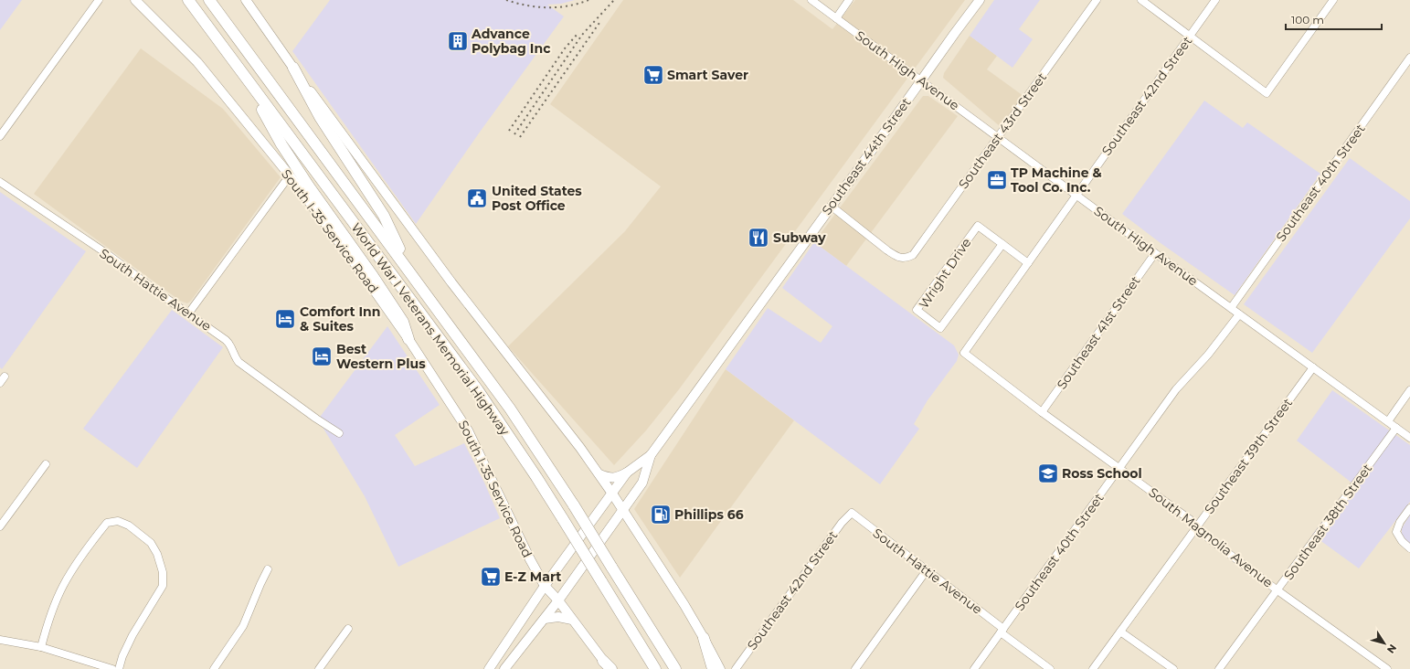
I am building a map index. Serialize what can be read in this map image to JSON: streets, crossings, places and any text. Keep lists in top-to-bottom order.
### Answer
{
  "streets": {
    "highway": ["World War I Veterans Memorial Highway"],
    "main road": ["Southeast 44th Street", "South I-35 Service Road"],
    "street": [
      "South High Avenue",
      "Southeast 42nd Street",
      "Southeast 43rd Street",
      "Southeast 40th Street",
      "Wright Drive",
      "South Hattie Avenue",
      "Southeast 41st Street",
      "Southeast 39th Street",
      "Southeast 38th Street",
      "South Magnolia Avenue"
    ]
  },
  "crossings": [
    ["South High Avenue", "Southeast 42nd Street"],
    ["South High Avenue", "Southeast 43rd Street"],
    ["South High Avenue", "Southeast 44th Street"],
    ["South High Avenue", "Southeast 40th Street"],
    ["South High Avenue", "Southeast 41st Street"],
    ["South High Avenue", "Southeast 39th Street"],
    ["South High Avenue", "Southeast 38th Street"],
    ["Southeast 42nd Street", "Wright Drive"],
    ["Southeast 42nd Street", "South Hattie Avenue"],
    ["Southeast 42nd Street", "South Magnolia Avenue"],
    ["Southeast 43rd Street", "Southeast 44th Street"],
    ["Southeast 44th Street", "South I-35 Service Road"],
    ["Southeast 40th Street", "South Hattie Avenue"],
    ["Southeast 40th Street", "South Magnolia Avenue"],
    ["Southeast 41st Street", "South Magnolia Avenue"],
    ["Southeast 39th Street", "South Magnolia Avenue"],
    ["Southeast 38th Street", "South Magnolia Avenue"]
  ],
  "places": {
    "building": ["Advance Polybag Inc"],
    "supermarket": ["Smart Saver", "E-Z Mart"],
    "office": ["TP Machine & Tool Co. Inc."],
    "public building": ["United States Post Office"],
    "restaurant": ["Subway"],
    "hotel": ["Comfort Inn & Suites", "Best Western Plus"],
    "school or university": ["Ross School"],
    "fuel station": ["Phillips 66"]
  },
  "scale_bar": "100 m",
  "north": "bottom right"
}
